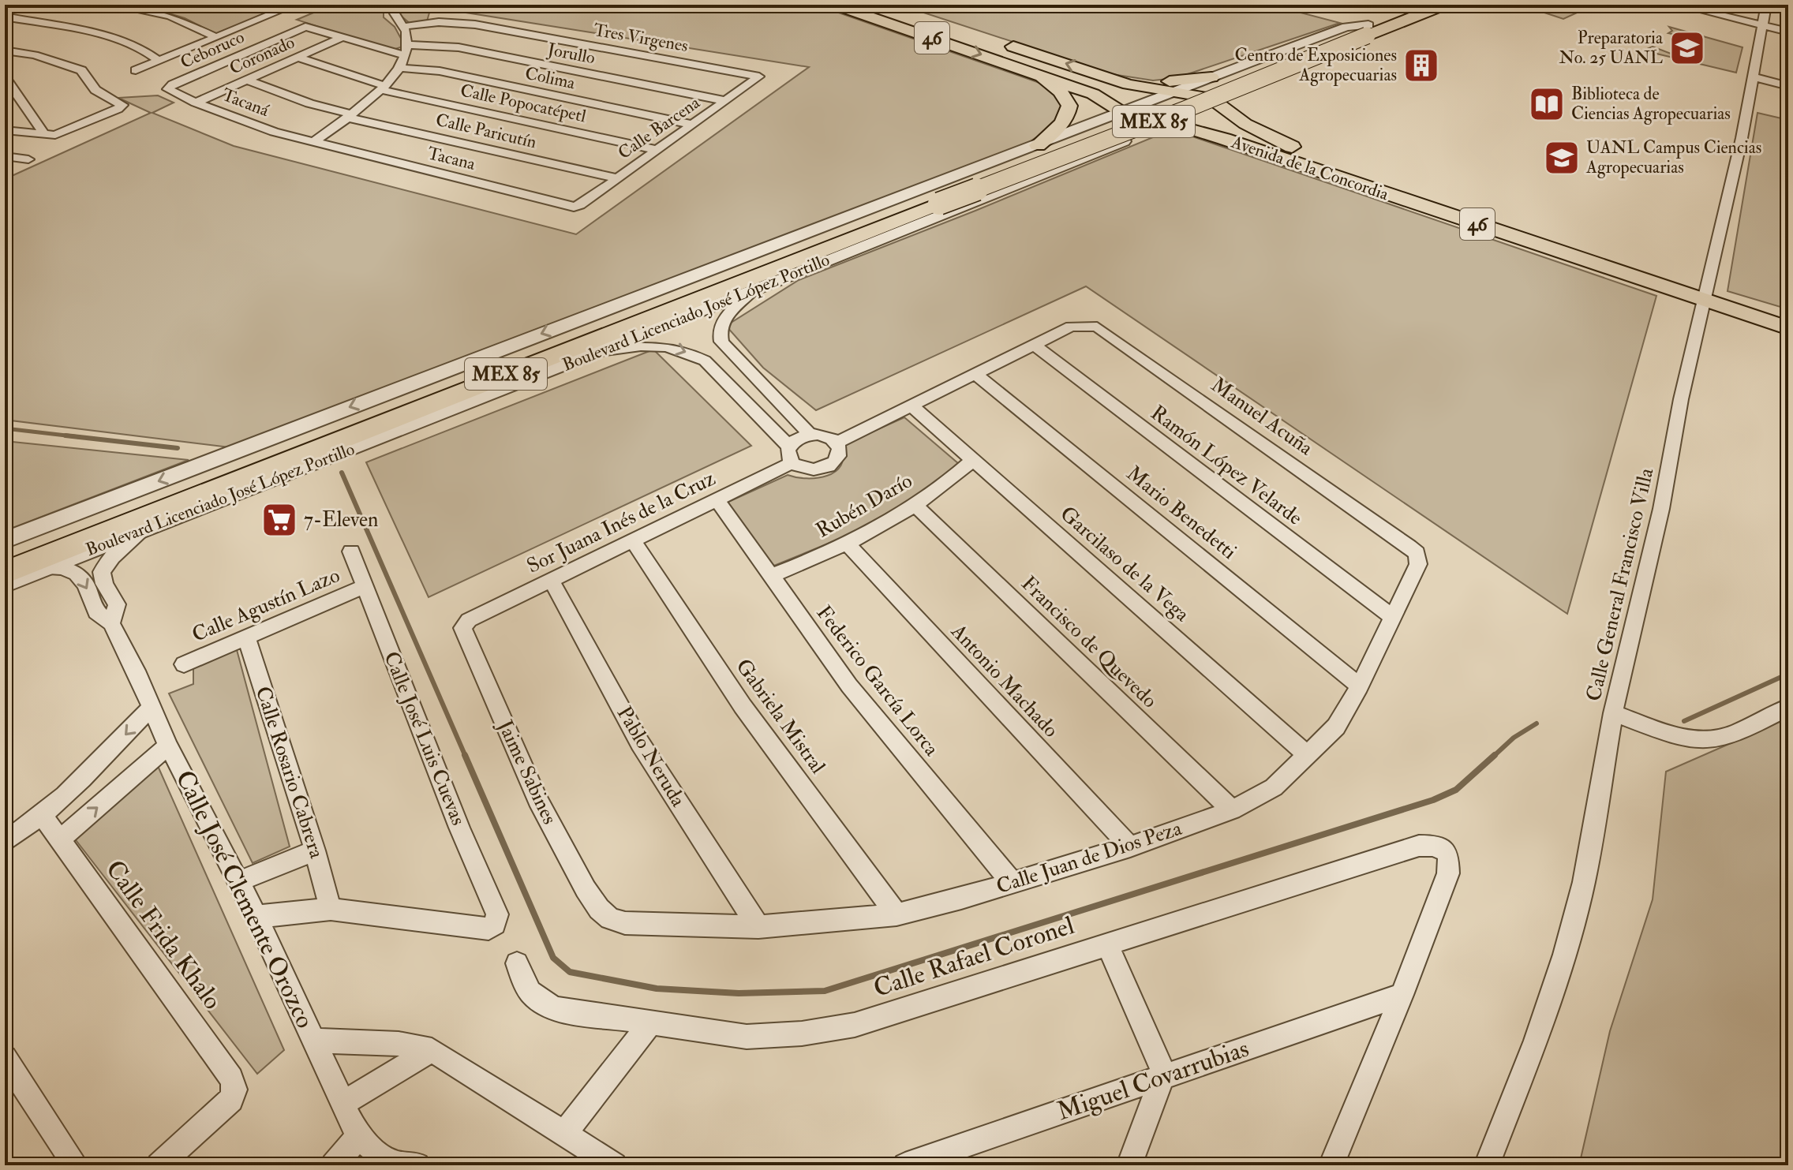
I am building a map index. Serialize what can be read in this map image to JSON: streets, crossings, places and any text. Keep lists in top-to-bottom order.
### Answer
{
  "streets": {
    "highway": ["MEX 85", "Boulevard Licenciado José López Portillo"],
    "main road": ["46", "Avenida de la Concordia"],
    "street": [
      "Tres Virgenes",
      "Ceboruco",
      "Jorullo",
      "Coronado",
      "Colima",
      "Tacaná",
      "Calle Popocatépetl",
      "Calle Barcena",
      "Calle Paricutín",
      "Tacana",
      "Manuel Acuña",
      "Ramón López Velarde",
      "Rubén Darío",
      "Mario Benedetti",
      "Sor Juana Inés de la Cruz",
      "Garcilaso de la Vega",
      "Calle General Francisco Villa",
      "Calle Agustín Lazo",
      "Francisco de Quevedo",
      "Federico García Lorca",
      "Antonio Machado",
      "Gabriela Mistral",
      "Calle José Luis Cuevas",
      "Pablo Neruda",
      "Calle Rosario Cabrera",
      "Jaime Sabines",
      "Calle Juan de Dios Peza",
      "Calle José Clemente Orozco",
      "Calle Frida Khalo",
      "Calle Rafael Coronel",
      "Miguel Covarrubias"
    ]
  },
  "crossings": [
    ["Tres Virgenes", "Calle Barcena"],
    ["Ceboruco", "Coronado"],
    ["Ceboruco", "Tacaná"],
    ["Jorullo", "Calle Barcena"],
    ["Coronado", "Tacaná"],
    ["Coronado", "Calle Popocatépetl"],
    ["Coronado", "Calle Paricutín"],
    ["Colima", "Calle Barcena"],
    ["Tacaná", "Tacana"],
    ["Calle Popocatépetl", "Calle Barcena"],
    ["Calle Barcena", "Calle Paricutín"],
    ["Calle Barcena", "Tacana"],
    ["Avenida de la Concordia", "Boulevard Licenciado José López Portillo"],
    ["Avenida de la Concordia", "Calle General Francisco Villa"],
    ["Boulevard Licenciado José López Portillo", "Calle José Clemente Orozco"],
    ["Manuel Acuña", "Ramón López Velarde"],
    ["Manuel Acuña", "Calle Juan de Dios Peza"],
    ["Ramón López Velarde", "Calle Juan de Dios Peza"],
    ["Rubén Darío", "Garcilaso de la Vega"],
    ["Rubén Darío", "Francisco de Quevedo"],
    ["Rubén Darío", "Federico García Lorca"],
    ["Rubén Darío", "Antonio Machado"],
    ["Mario Benedetti", "Calle Juan de Dios Peza"],
    ["Sor Juana Inés de la Cruz", "Federico García Lorca"],
    ["Sor Juana Inés de la Cruz", "Gabriela Mistral"],
    ["Sor Juana Inés de la Cruz", "Pablo Neruda"],
    ["Sor Juana Inés de la Cruz", "Jaime Sabines"],
    ["Garcilaso de la Vega", "Calle Juan de Dios Peza"],
    ["Calle Agustín Lazo", "Calle José Luis Cuevas"],
    ["Calle Agustín Lazo", "Calle Rosario Cabrera"],
    ["Francisco de Quevedo", "Calle Juan de Dios Peza"],
    ["Federico García Lorca", "Calle Juan de Dios Peza"],
    ["Antonio Machado", "Calle Juan de Dios Peza"],
    ["Gabriela Mistral", "Calle Juan de Dios Peza"],
    ["Calle José Luis Cuevas", "Calle Rosario Cabrera"],
    ["Pablo Neruda", "Calle Juan de Dios Peza"],
    ["Jaime Sabines", "Calle Juan de Dios Peza"],
    ["Calle Rafael Coronel", "Miguel Covarrubias"]
  ],
  "places": {
    "school or university": ["Preparatoria No. 25 UANL", "UANL Campus Ciencias Agropecuarias"],
    "building": ["Centro de Exposiciones Agropecuarias"],
    "library": ["Biblioteca de Ciencias Agropecuarias"],
    "supermarket": ["7-Eleven"]
  }
}
